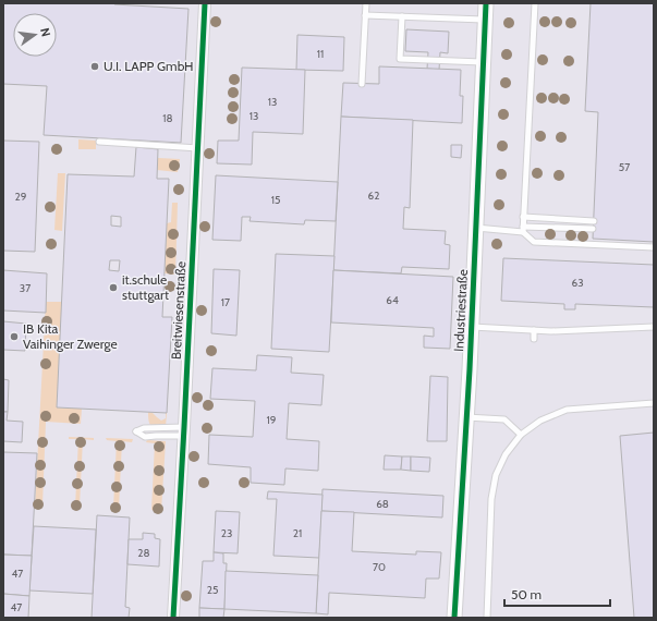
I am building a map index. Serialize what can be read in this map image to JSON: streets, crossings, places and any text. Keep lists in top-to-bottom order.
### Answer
{
  "streets": {
    "street": ["Breitwiesenstraße", "Industriestraße"]
  },
  "places": ["U.I. LAPP GmbH", "it.schule stuttgart", "IB Kita Vaihinger Zwerge"],
  "house_numbers": [
    "11",
    "13",
    "13",
    "18",
    "57",
    "62",
    "29",
    "15",
    "63",
    "37",
    "64",
    "17",
    "19",
    "68",
    "23",
    "21",
    "28",
    "70",
    "47",
    "25",
    "47"
  ],
  "scale_bar": "50 m",
  "north": "right"
}
